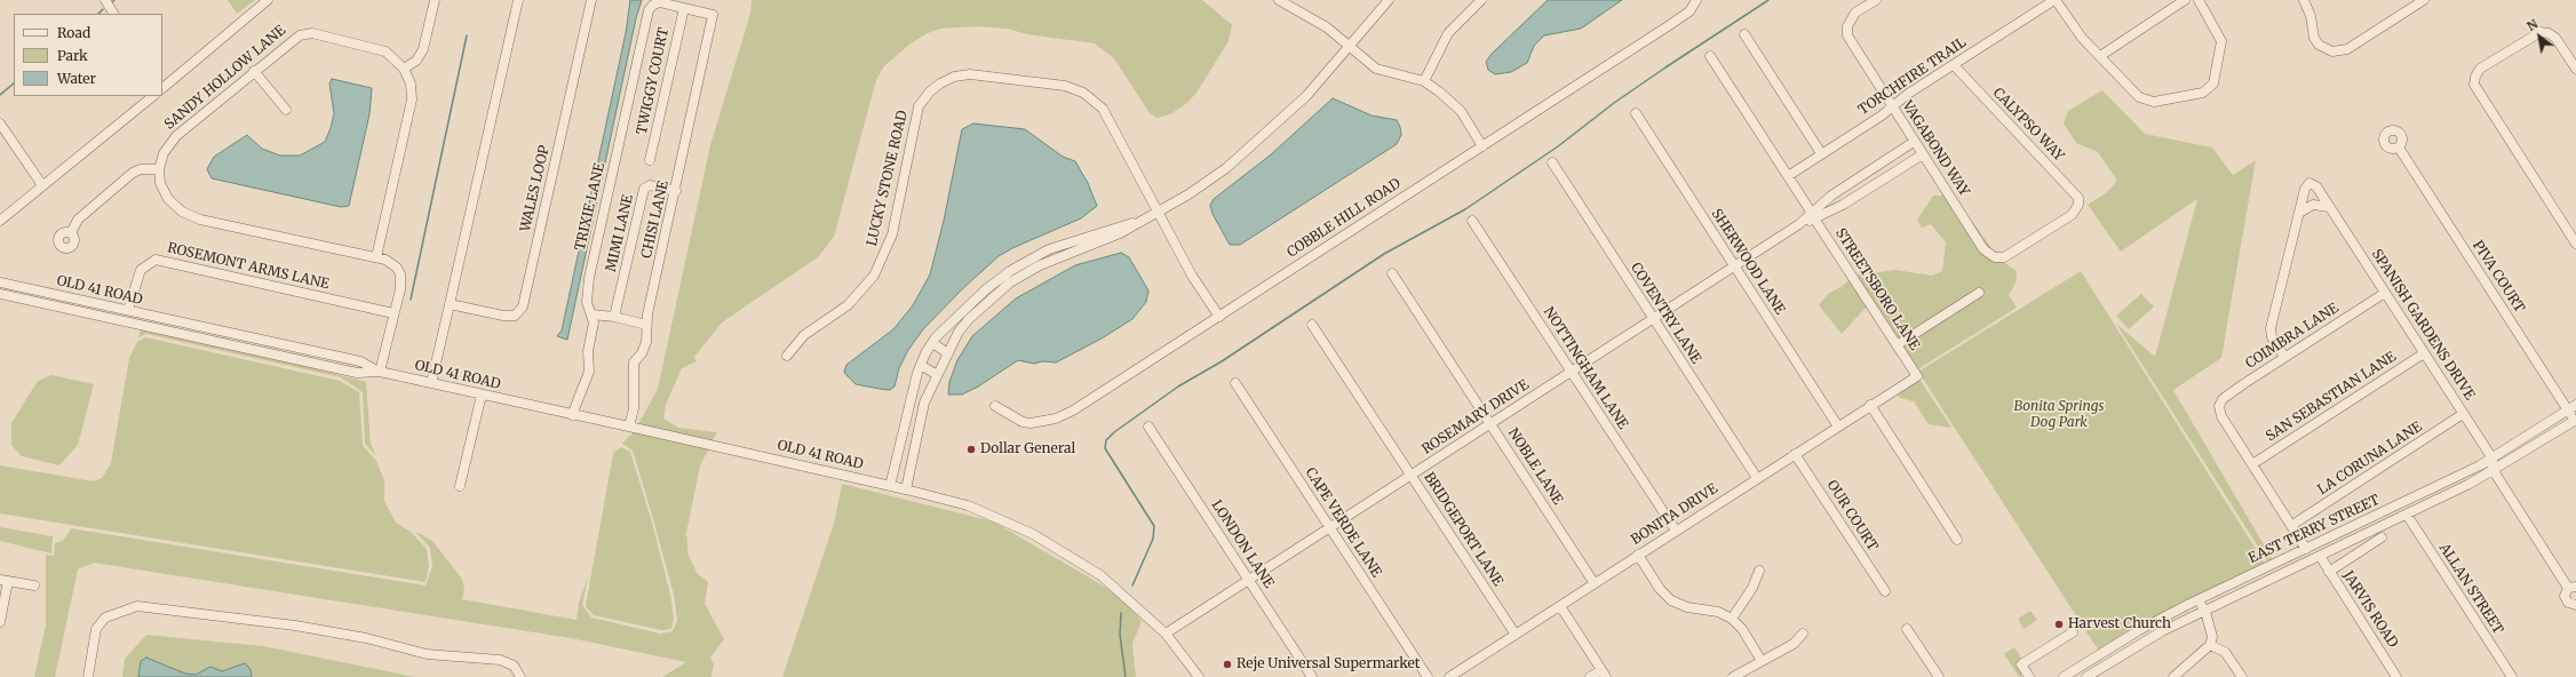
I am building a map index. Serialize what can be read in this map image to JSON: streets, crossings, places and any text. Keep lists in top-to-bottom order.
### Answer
{
  "streets": {
    "street": [
      "TORCHFIRE TRAIL",
      "SANDY HOLLOW LANE",
      "TWIGGY COURT",
      "CALYPSO WAY",
      "VAGABOND WAY",
      "LUCKY STONE ROAD",
      "WALES LOOP",
      "TRIXIE LANE",
      "COBBLE HILL ROAD",
      "CHISI LANE",
      "MIMI LANE",
      "SHERWOOD LANE",
      "ROSEMONT ARMS LANE",
      "PIVA COURT",
      "STREETSBORO LANE",
      "OLD 41 ROAD",
      "COVENTRY LANE",
      "SPANISH GARDENS DRIVE",
      "COIMBRA LANE",
      "NOTTINGHAM LANE",
      "SAN SEBASTIAN LANE",
      "ROSEMARY DRIVE",
      "LA CORUNA LANE",
      "NOBLE LANE",
      "BONITA DRIVE",
      "OUR COURT",
      "CAPE VERDE LANE",
      "BRIDGEPORT LANE",
      "EAST TERRY STREET",
      "LONDON LANE",
      "ALLAN STREET",
      "JARVIS ROAD"
    ]
  },
  "crossings": [
    ["TORCHFIRE TRAIL", "CALYPSO WAY"],
    ["TORCHFIRE TRAIL", "VAGABOND WAY"],
    ["TORCHFIRE TRAIL", "STREETSBORO LANE"],
    ["TWIGGY COURT", "TRIXIE LANE"],
    ["TWIGGY COURT", "CHISI LANE"],
    ["CALYPSO WAY", "VAGABOND WAY"],
    ["VAGABOND WAY", "ROSEMARY DRIVE"],
    ["LUCKY STONE ROAD", "COBBLE HILL ROAD"],
    ["TRIXIE LANE", "CHISI LANE"],
    ["TRIXIE LANE", "OLD 41 ROAD"],
    ["CHISI LANE", "MIMI LANE"],
    ["CHISI LANE", "OLD 41 ROAD"],
    ["SHERWOOD LANE", "ROSEMARY DRIVE"],
    ["SHERWOOD LANE", "BONITA DRIVE"],
    ["ROSEMONT ARMS LANE", "OLD 41 ROAD"],
    ["PIVA COURT", "EAST TERRY STREET"],
    ["STREETSBORO LANE", "ROSEMARY DRIVE"],
    ["STREETSBORO LANE", "BONITA DRIVE"],
    ["OLD 41 ROAD", "ROSEMARY DRIVE"],
    ["COVENTRY LANE", "ROSEMARY DRIVE"],
    ["COVENTRY LANE", "BONITA DRIVE"],
    ["SPANISH GARDENS DRIVE", "COIMBRA LANE"],
    ["SPANISH GARDENS DRIVE", "SAN SEBASTIAN LANE"],
    ["SPANISH GARDENS DRIVE", "LA CORUNA LANE"],
    ["SPANISH GARDENS DRIVE", "EAST TERRY STREET"],
    ["COIMBRA LANE", "SAN SEBASTIAN LANE"],
    ["NOTTINGHAM LANE", "ROSEMARY DRIVE"],
    ["NOTTINGHAM LANE", "BONITA DRIVE"],
    ["ROSEMARY DRIVE", "NOBLE LANE"],
    ["ROSEMARY DRIVE", "CAPE VERDE LANE"],
    ["ROSEMARY DRIVE", "BRIDGEPORT LANE"],
    ["ROSEMARY DRIVE", "LONDON LANE"],
    ["NOBLE LANE", "BONITA DRIVE"],
    ["BONITA DRIVE", "OUR COURT"],
    ["BONITA DRIVE", "BRIDGEPORT LANE"]
  ],
  "parks": ["Bonita Springs Dog Park"],
  "places": ["Dollar General", "Harvest Church", "Reje Universal Supermarket"],
  "legend": ["Road", "Park", "Water"],
  "north": "top left"
}
